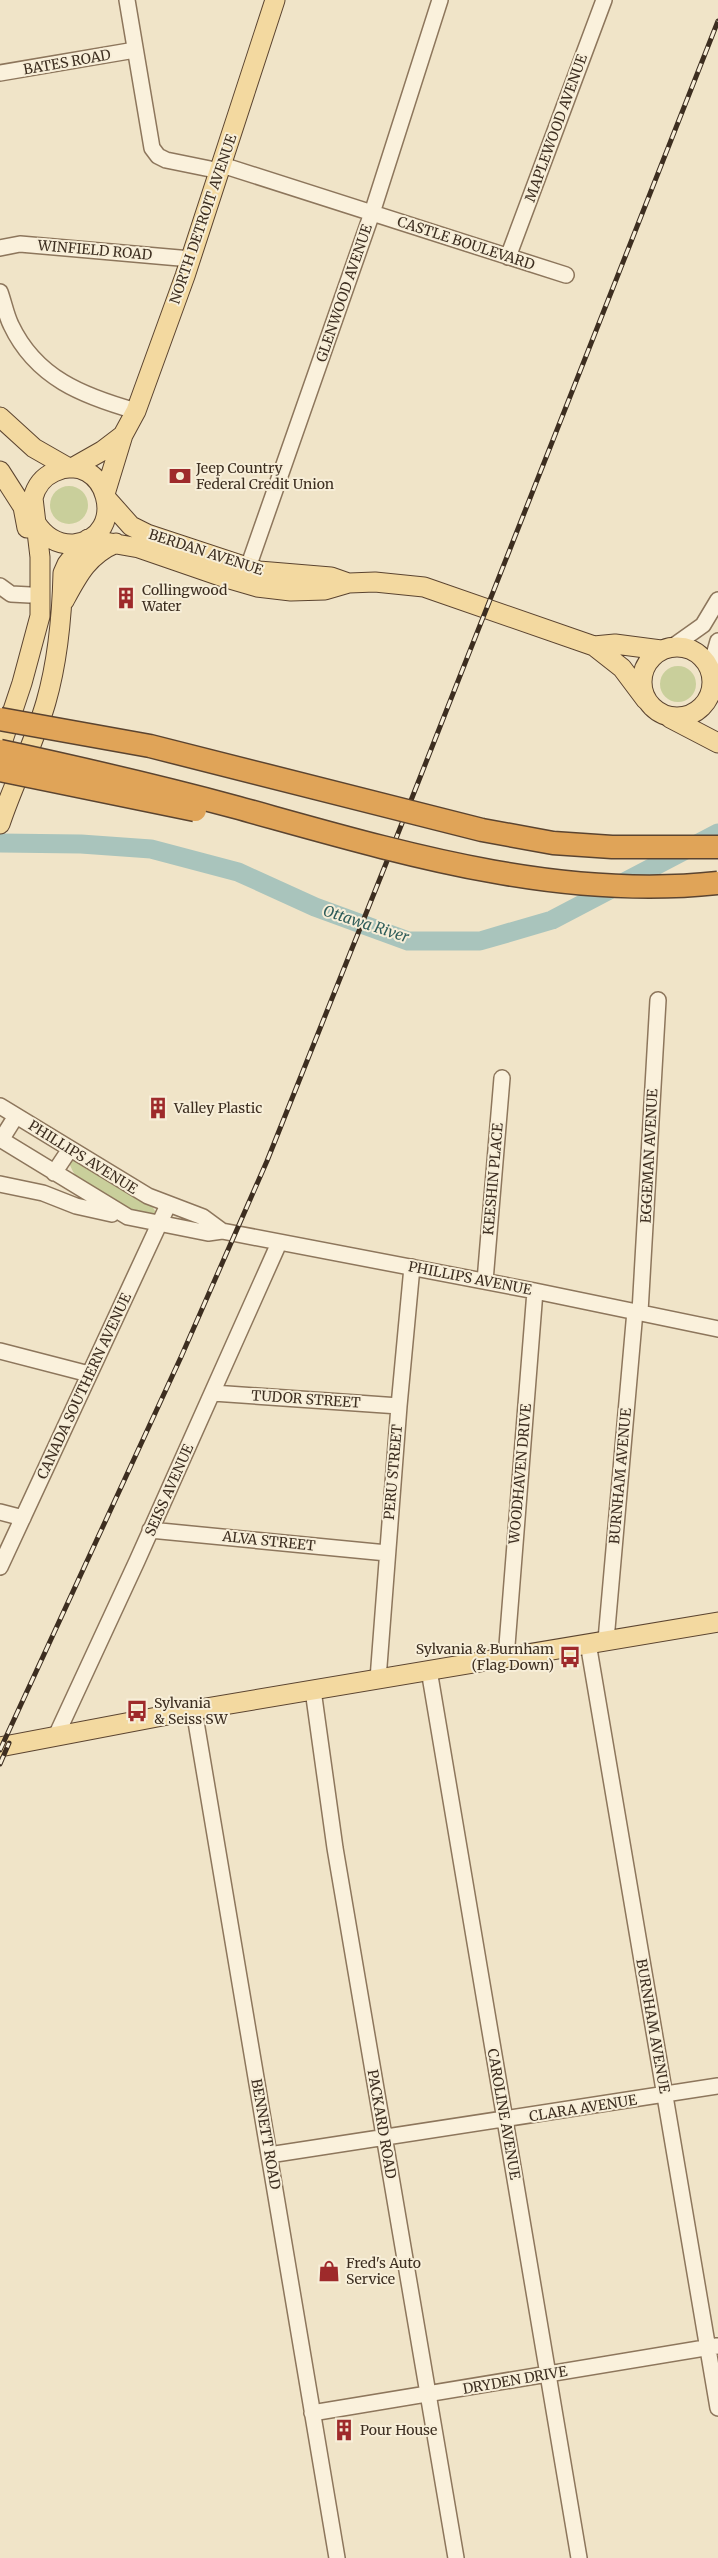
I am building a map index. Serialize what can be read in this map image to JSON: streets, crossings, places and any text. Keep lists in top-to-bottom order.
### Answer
{
  "streets": {
    "main road": ["NORTH DETROIT AVENUE", "BERDAN AVENUE"],
    "street": [
      "BATES ROAD",
      "MAPLEWOOD AVENUE",
      "CASTLE BOULEVARD",
      "WINFIELD ROAD",
      "GLENWOOD AVENUE",
      "EGGEMAN AVENUE",
      "PHILLIPS AVENUE",
      "KEESHIN PLACE",
      "CANADA SOUTHERN AVENUE",
      "TUDOR STREET",
      "PERU STREET",
      "WOODHAVEN DRIVE",
      "BURNHAM AVENUE",
      "SEISS AVENUE",
      "ALVA STREET",
      "CLARA AVENUE",
      "CAROLINE AVENUE",
      "PACKARD ROAD",
      "BENNETT ROAD",
      "DRYDEN DRIVE"
    ]
  },
  "crossings": [
    ["BATES ROAD", "CASTLE BOULEVARD"],
    ["MAPLEWOOD AVENUE", "CASTLE BOULEVARD"],
    ["NORTH DETROIT AVENUE", "CASTLE BOULEVARD"],
    ["NORTH DETROIT AVENUE", "WINFIELD ROAD"],
    ["NORTH DETROIT AVENUE", "BERDAN AVENUE"],
    ["CASTLE BOULEVARD", "GLENWOOD AVENUE"],
    ["GLENWOOD AVENUE", "BERDAN AVENUE"],
    ["EGGEMAN AVENUE", "PHILLIPS AVENUE"],
    ["EGGEMAN AVENUE", "BURNHAM AVENUE"],
    ["PHILLIPS AVENUE", "KEESHIN PLACE"],
    ["PHILLIPS AVENUE", "CANADA SOUTHERN AVENUE"],
    ["PHILLIPS AVENUE", "PERU STREET"],
    ["PHILLIPS AVENUE", "WOODHAVEN DRIVE"],
    ["PHILLIPS AVENUE", "BURNHAM AVENUE"],
    ["PHILLIPS AVENUE", "SEISS AVENUE"],
    ["TUDOR STREET", "PERU STREET"],
    ["TUDOR STREET", "SEISS AVENUE"],
    ["PERU STREET", "ALVA STREET"],
    ["BURNHAM AVENUE", "CLARA AVENUE"],
    ["BURNHAM AVENUE", "DRYDEN DRIVE"],
    ["SEISS AVENUE", "ALVA STREET"],
    ["CLARA AVENUE", "CAROLINE AVENUE"],
    ["CLARA AVENUE", "PACKARD ROAD"],
    ["CLARA AVENUE", "BENNETT ROAD"],
    ["CAROLINE AVENUE", "DRYDEN DRIVE"],
    ["PACKARD ROAD", "DRYDEN DRIVE"],
    ["BENNETT ROAD", "DRYDEN DRIVE"]
  ],
  "water": ["Ottawa River"],
  "places": {
    "bank": ["Jeep Country Federal Credit Union"],
    "building": ["Collingwood Water", "Valley Plastic", "Pour House"],
    "bus stop": ["Sylvania & Burnham (Flag Down)", "Sylvania & Seiss SW"],
    "shop": ["Fred's Auto Service"]
  }
}
